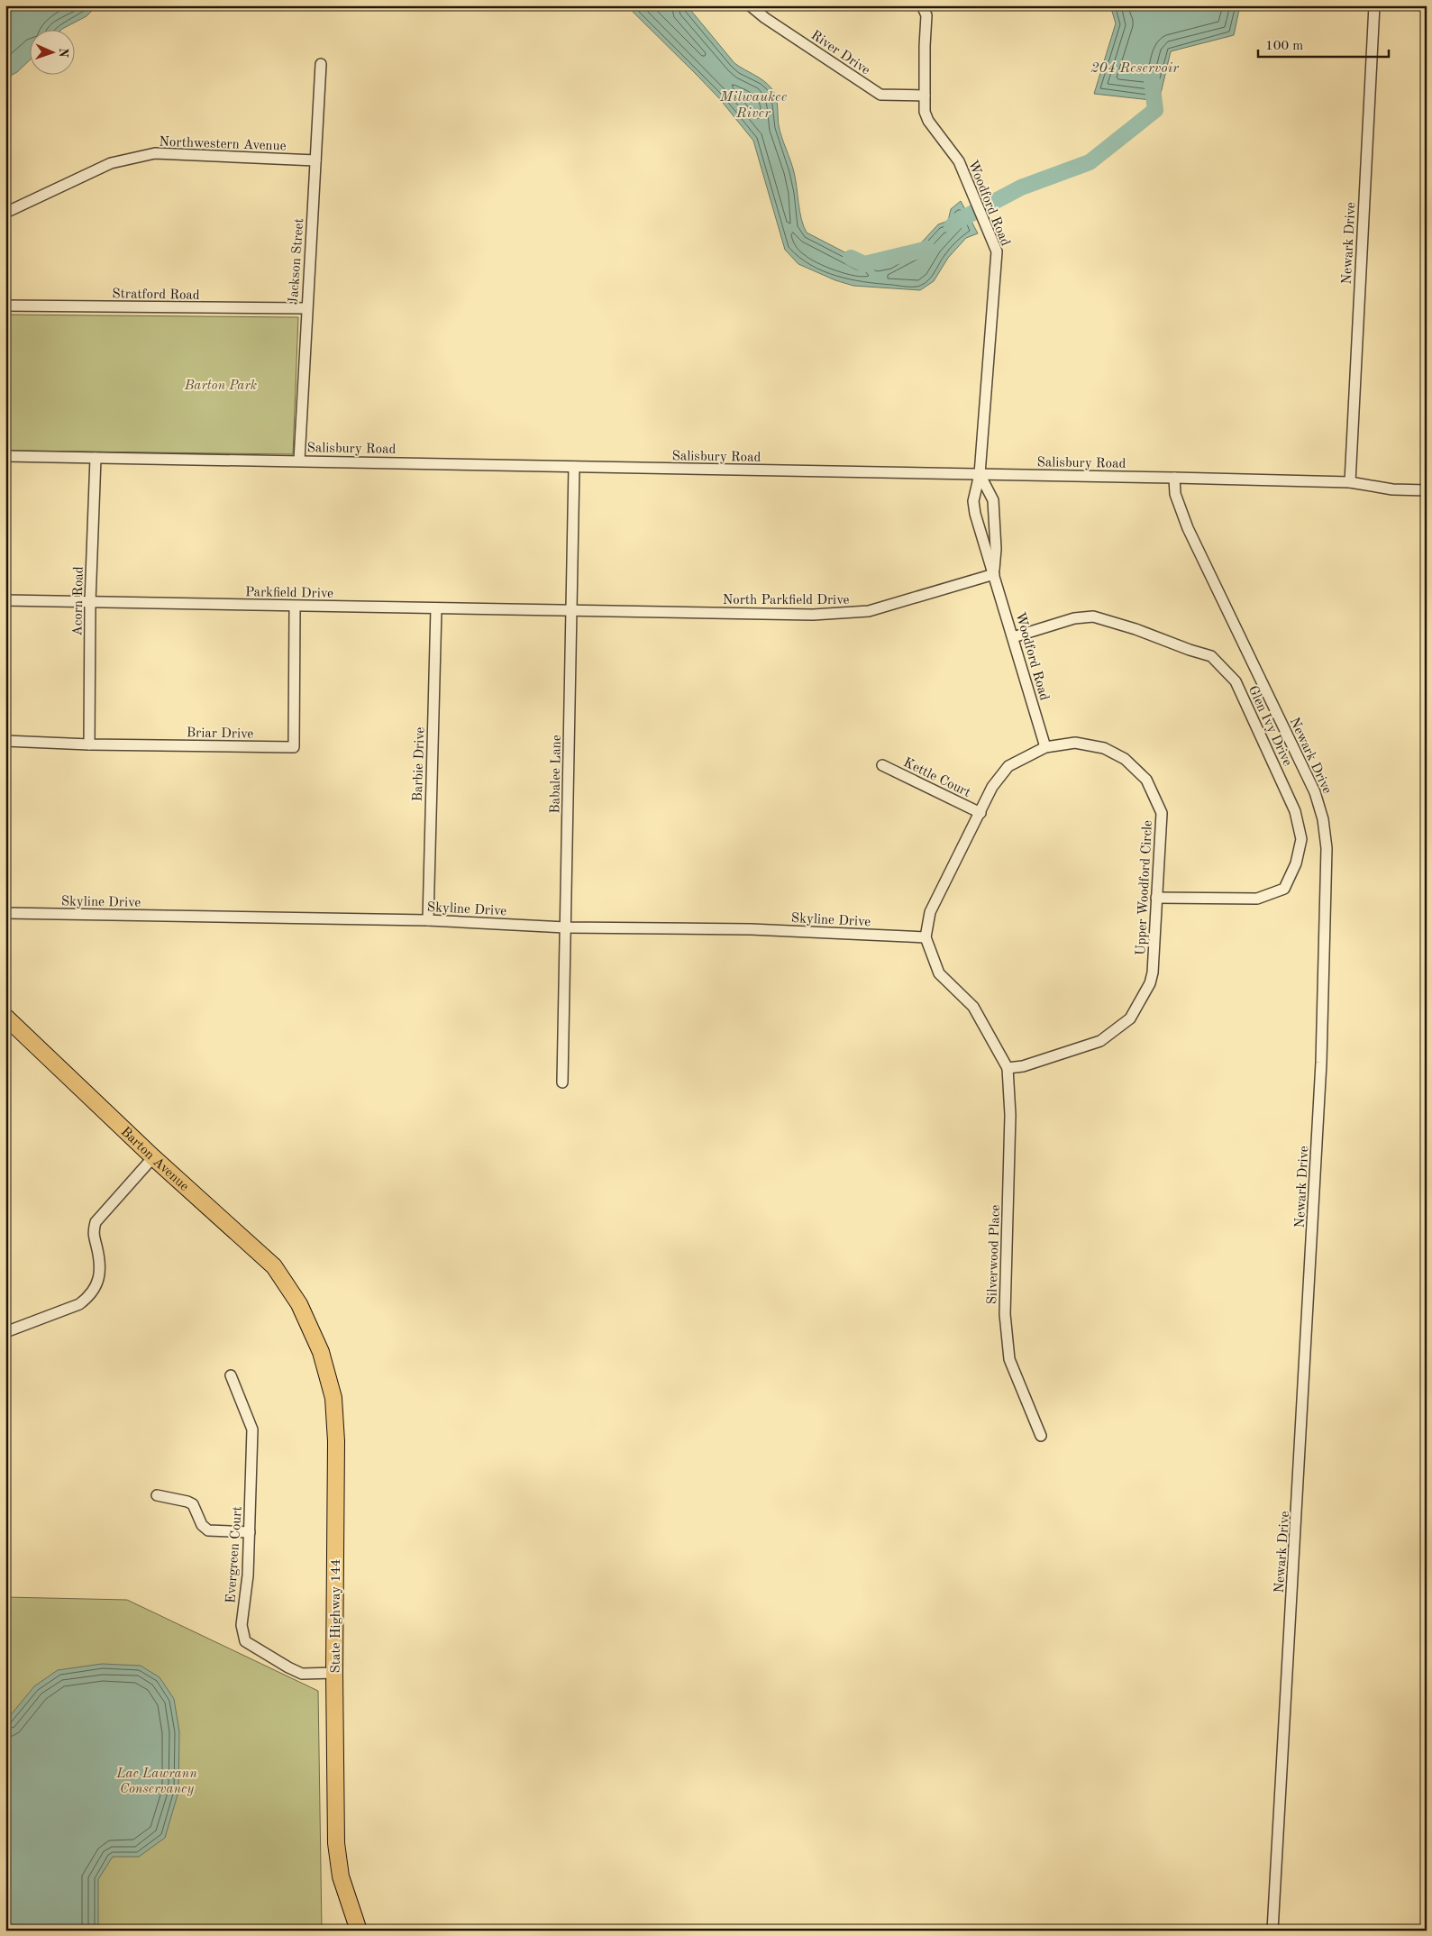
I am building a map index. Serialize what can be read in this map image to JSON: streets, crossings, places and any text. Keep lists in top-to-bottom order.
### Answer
{
  "streets": {
    "main road": ["Barton Avenue", "State Highway 144"],
    "street": [
      "River Drive",
      "Northwestern Avenue",
      "Woodford Road",
      "Newark Drive",
      "Jackson Street",
      "Stratford Road",
      "Salisbury Road",
      "Parkfield Drive",
      "North Parkfield Drive",
      "Acorn Road",
      "Glen Ivy Drive",
      "Briar Drive",
      "Barbie Drive",
      "Babalee Lane",
      "Kettle Court",
      "Upper Woodford Circle",
      "Skyline Drive",
      "Silverwood Place",
      "Evergreen Court"
    ]
  },
  "crossings": [
    ["River Drive", "Woodford Road"],
    ["Northwestern Avenue", "Jackson Street"],
    ["Woodford Road", "Salisbury Road"],
    ["Woodford Road", "North Parkfield Drive"],
    ["Woodford Road", "Glen Ivy Drive"],
    ["Woodford Road", "Upper Woodford Circle"],
    ["Newark Drive", "Salisbury Road"],
    ["Jackson Street", "Stratford Road"],
    ["Jackson Street", "Salisbury Road"],
    ["Salisbury Road", "Acorn Road"],
    ["Salisbury Road", "Babalee Lane"],
    ["Parkfield Drive", "North Parkfield Drive"],
    ["Parkfield Drive", "Acorn Road"],
    ["Parkfield Drive", "Briar Drive"],
    ["Parkfield Drive", "Barbie Drive"],
    ["Parkfield Drive", "Babalee Lane"],
    ["North Parkfield Drive", "Babalee Lane"],
    ["Acorn Road", "Briar Drive"],
    ["Glen Ivy Drive", "Upper Woodford Circle"],
    ["Barbie Drive", "Skyline Drive"],
    ["Babalee Lane", "Skyline Drive"],
    ["Kettle Court", "Upper Woodford Circle"],
    ["Upper Woodford Circle", "Skyline Drive"],
    ["Upper Woodford Circle", "Silverwood Place"],
    ["Barton Avenue", "State Highway 144"],
    ["Evergreen Court", "State Highway 144"]
  ],
  "water": ["204 Reservoir", "Milwaukee River"],
  "parks": ["Barton Park", "Lac Lawrann Conservancy"],
  "scale_bar": "100 m",
  "north": "right"
}
